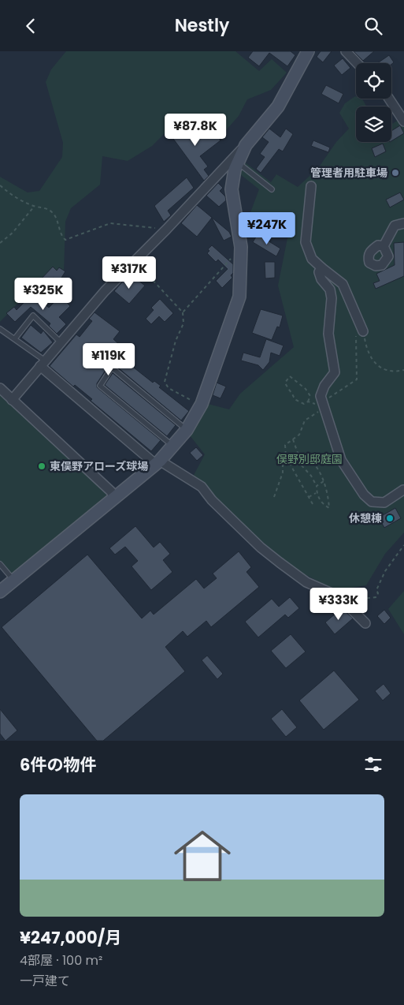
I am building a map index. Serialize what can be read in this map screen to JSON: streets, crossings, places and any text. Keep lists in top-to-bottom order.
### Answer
{
  "parks": ["俣野別邸庭園"],
  "places": ["管理者用駐車場", "東俣野アローズ球場", "休憩棟"],
  "page": {
    "header": "Nestly",
    "price": [
      "¥87.8K",
      "¥247K",
      "¥317K",
      "¥325K",
      "¥119K",
      "¥333K"
    ],
    "heading": "6件の物件",
    "list": [
      {
        "name": "¥247,000/月",
        "note": "4部屋 · 100 m² · 一戸建て"
      }
    ]
  }
}
